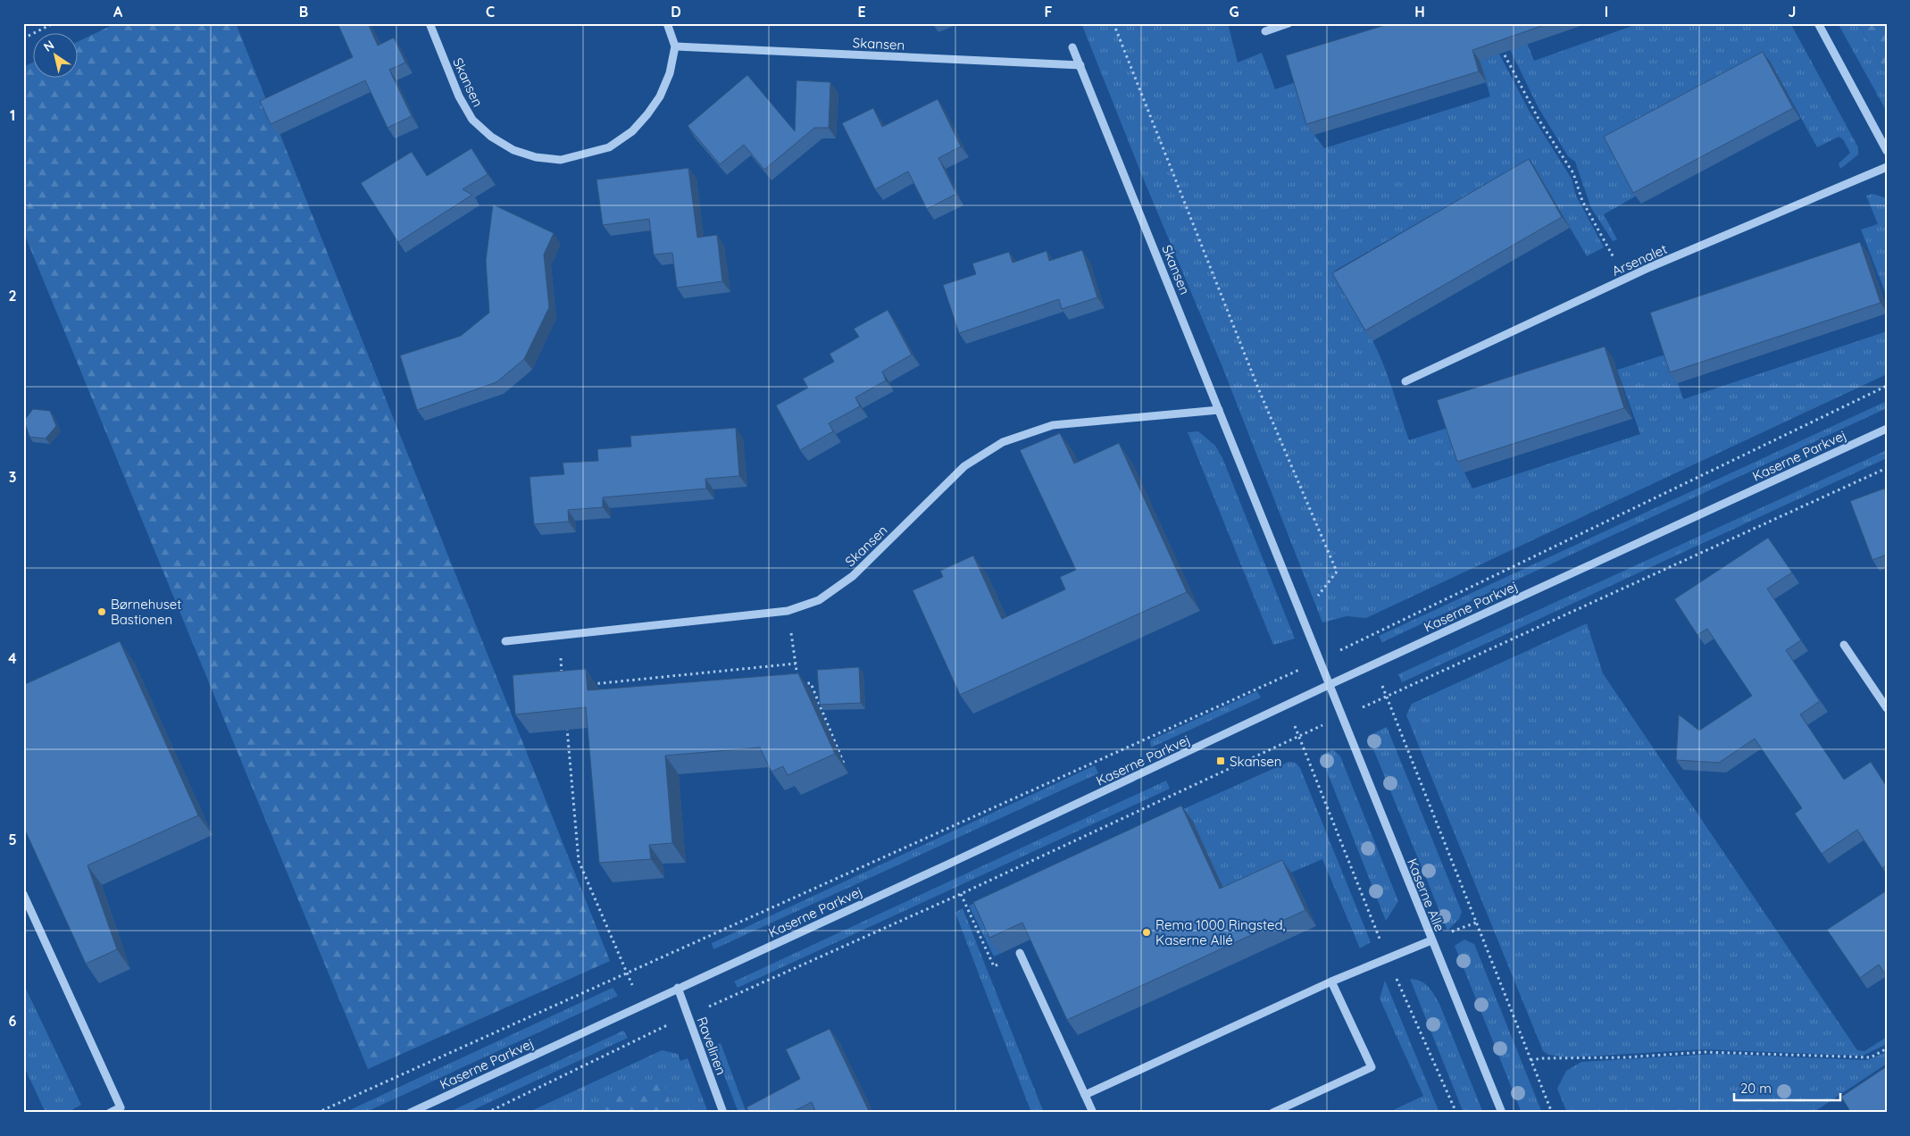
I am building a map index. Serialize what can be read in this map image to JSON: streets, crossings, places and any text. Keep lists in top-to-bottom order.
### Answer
{
  "streets": {
    "street": [
      "Skansen",
      "Arsenalet",
      "Kaserne Parkvej",
      "Kaserne Alle",
      "Ravelinen"
    ]
  },
  "crossings": [
    ["Skansen", "Kaserne Parkvej"],
    ["Skansen", "Kaserne Alle"],
    ["Kaserne Parkvej", "Kaserne Alle"],
    ["Kaserne Parkvej", "Ravelinen"]
  ],
  "places": {
    "other": ["Børnehuset Bastionen", "Rema 1000 Ringsted, Kaserne Allé"],
    "transit": ["Skansen"]
  },
  "scale_bar": "20 m",
  "north": "top left",
  "grid": {
    "columns": [
      "A",
      "B",
      "C",
      "D",
      "E",
      "F",
      "G",
      "H",
      "I",
      "J"
    ],
    "rows": [
      "1",
      "2",
      "3",
      "4",
      "5",
      "6"
    ]
  }
}
